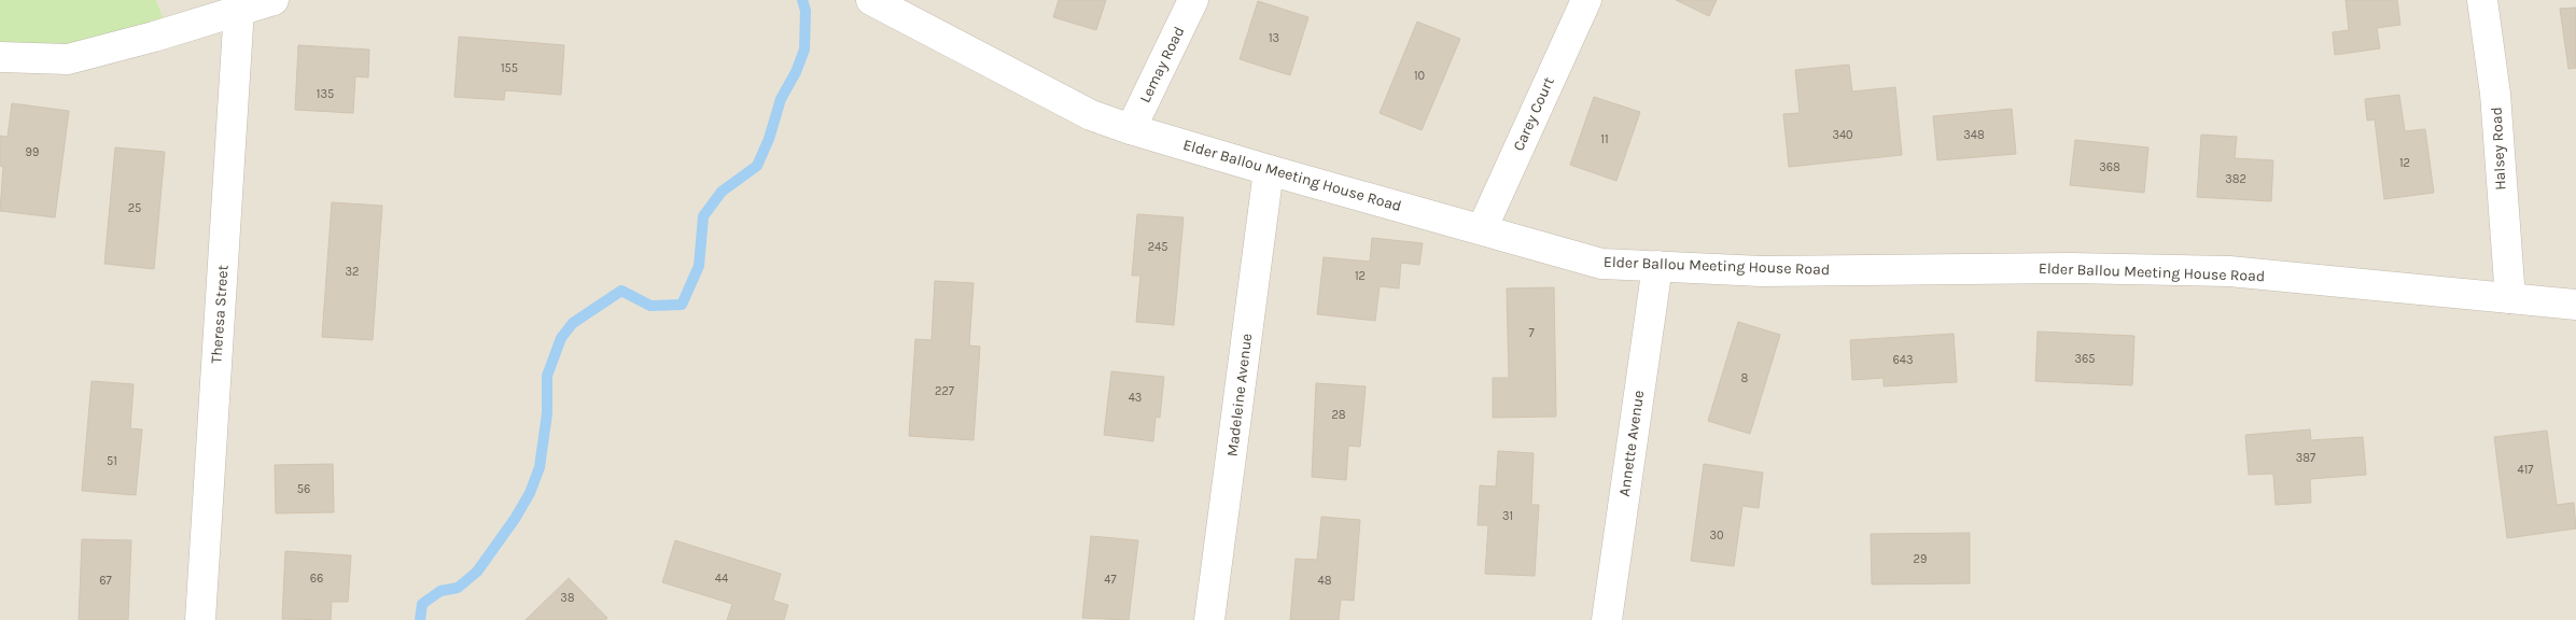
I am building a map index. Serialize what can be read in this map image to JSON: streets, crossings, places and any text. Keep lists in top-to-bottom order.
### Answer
{
  "streets": {
    "street": [
      "Lemay Road",
      "Carey Court",
      "Halsey Road",
      "Elder Ballou Meeting House Road",
      "Theresa Street",
      "Madeleine Avenue",
      "Annette Avenue"
    ]
  },
  "crossings": [
    ["Lemay Road", "Elder Ballou Meeting House Road"],
    ["Carey Court", "Elder Ballou Meeting House Road"],
    ["Halsey Road", "Elder Ballou Meeting House Road"],
    ["Elder Ballou Meeting House Road", "Madeleine Avenue"],
    ["Elder Ballou Meeting House Road", "Annette Avenue"]
  ],
  "house_numbers": [
    "13",
    "155",
    "10",
    "135",
    "340",
    "348",
    "11",
    "99",
    "12",
    "368",
    "382",
    "25",
    "245",
    "32",
    "12",
    "7",
    "365",
    "643",
    "8",
    "227",
    "43",
    "28",
    "387",
    "51",
    "417",
    "56",
    "31",
    "30",
    "29",
    "66",
    "44",
    "47",
    "67",
    "48",
    "38"
  ]
}
